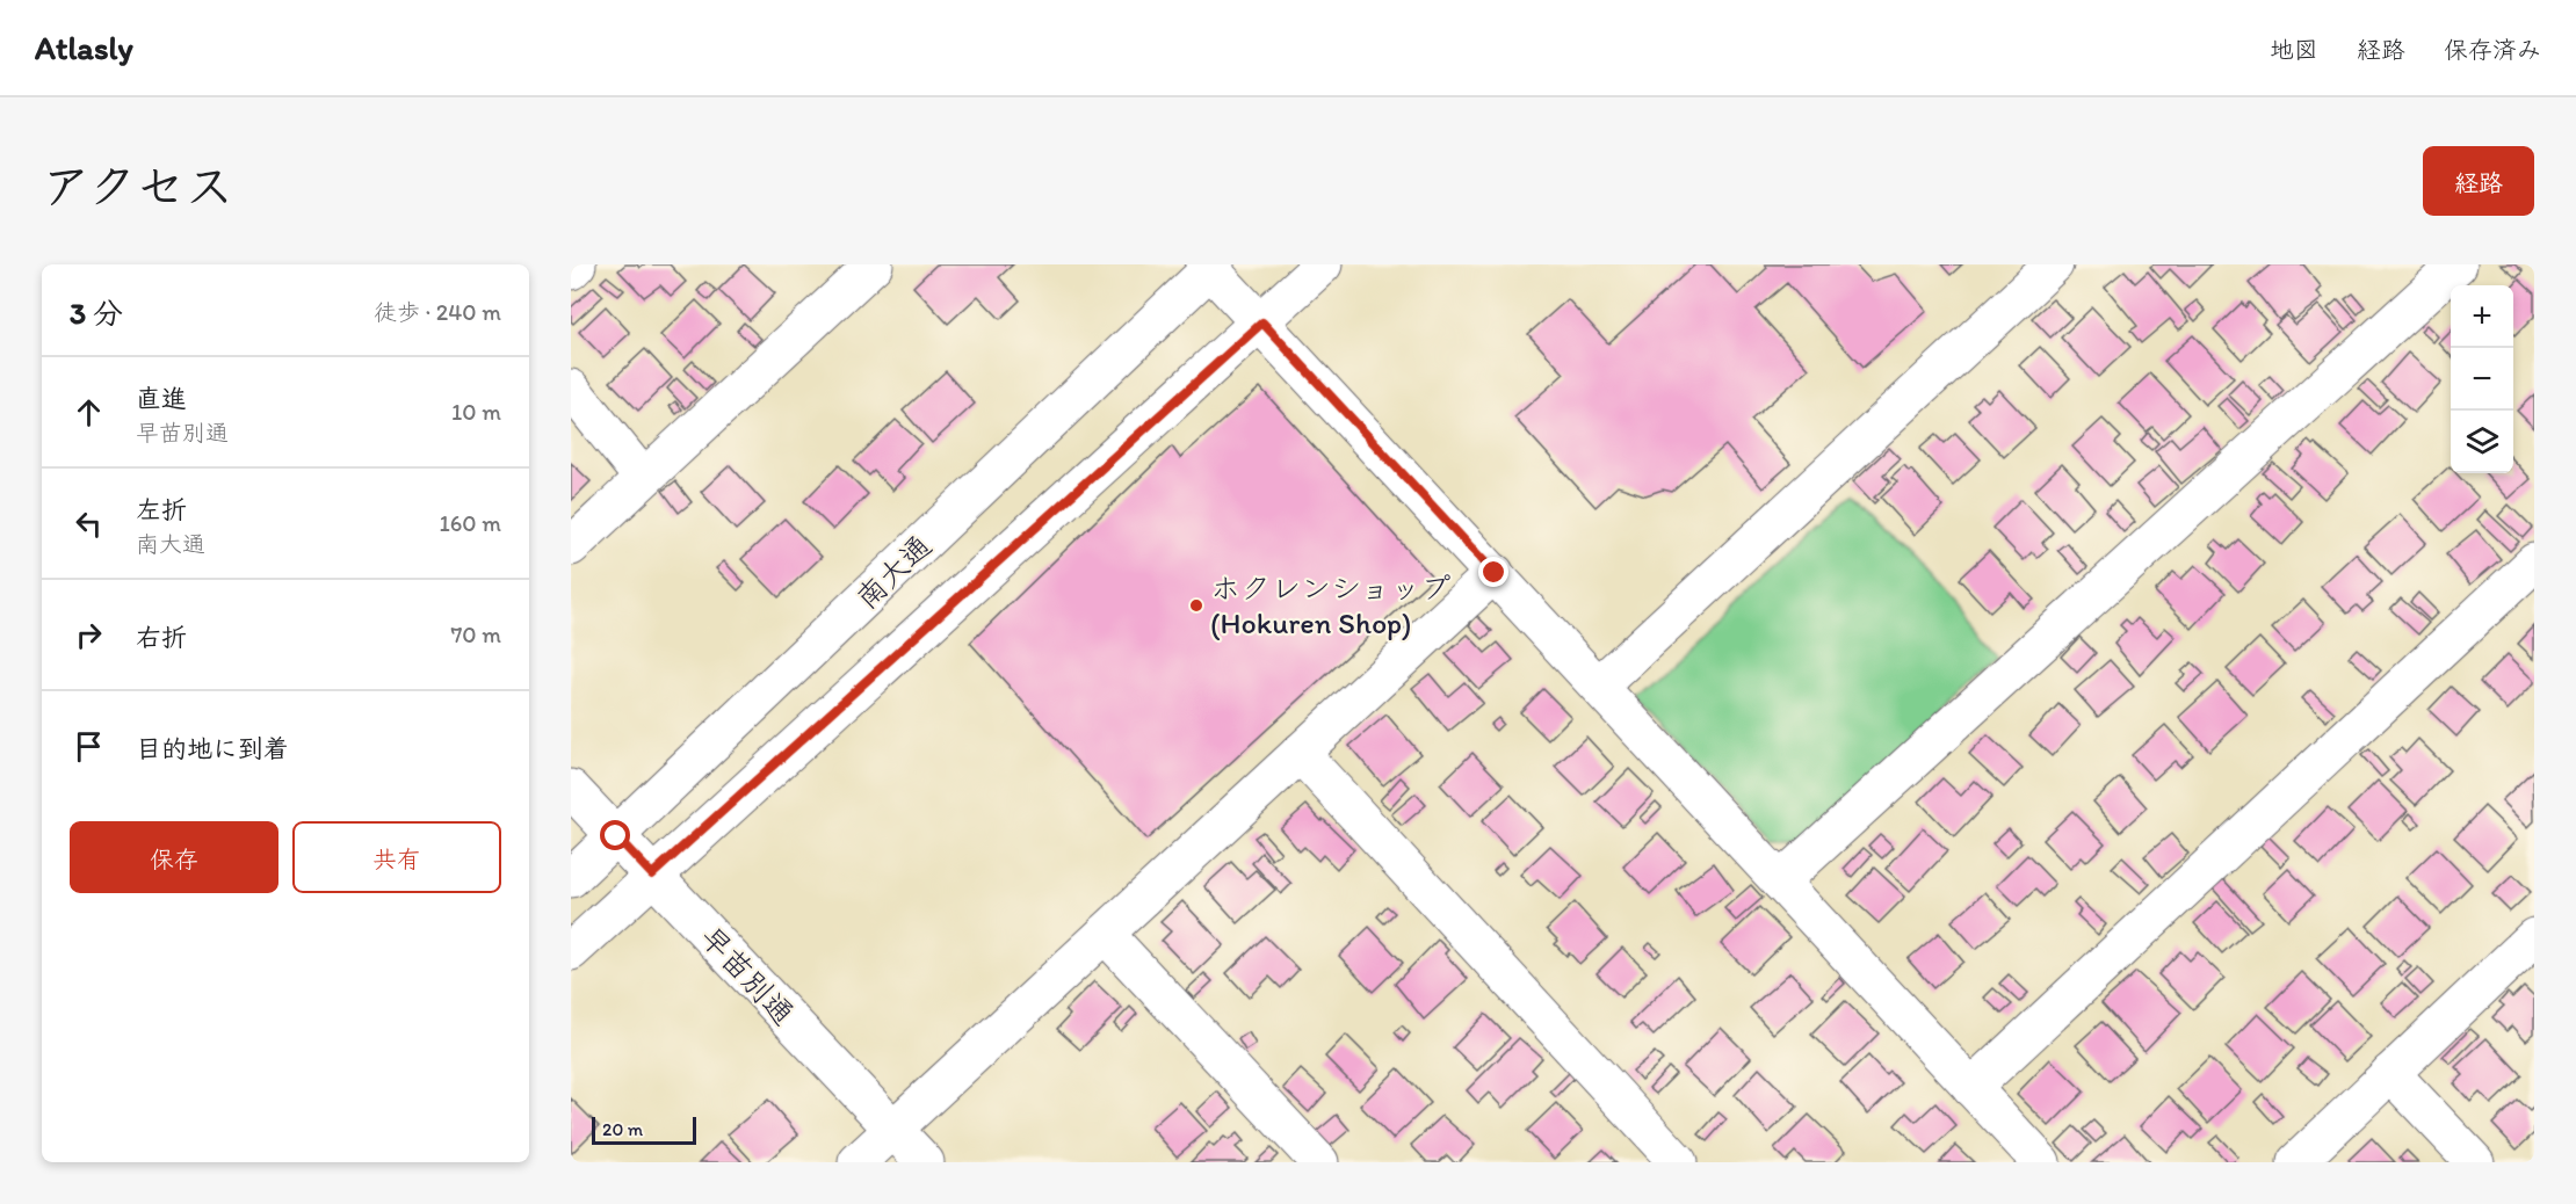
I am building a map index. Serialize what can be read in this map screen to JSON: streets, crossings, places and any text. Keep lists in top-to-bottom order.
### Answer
{
  "streets": {
    "street": ["南大通", "早苗別通"]
  },
  "crossings": [
    ["南大通", "早苗別通"]
  ],
  "places": ["ホクレンショップ (Hokuren Shop)"],
  "scale_bar": "20 m",
  "page": {
    "header": "Atlasly",
    "nav": ["地図", "経路", "保存済み"],
    "title": "アクセス",
    "buttons": [
      "経路",
      ["保存", "共有"]
    ],
    "heading": ["3 分", "徒歩 · 240 m"],
    "map_buttons": ["+", "−"],
    "list": [
      ["直進", "早苗別通", "10 m"],
      ["左折", "南大通", "160 m"],
      ["右折", "70 m"],
      "目的地に到着"
    ],
    "scale": "20 m"
  }
}
